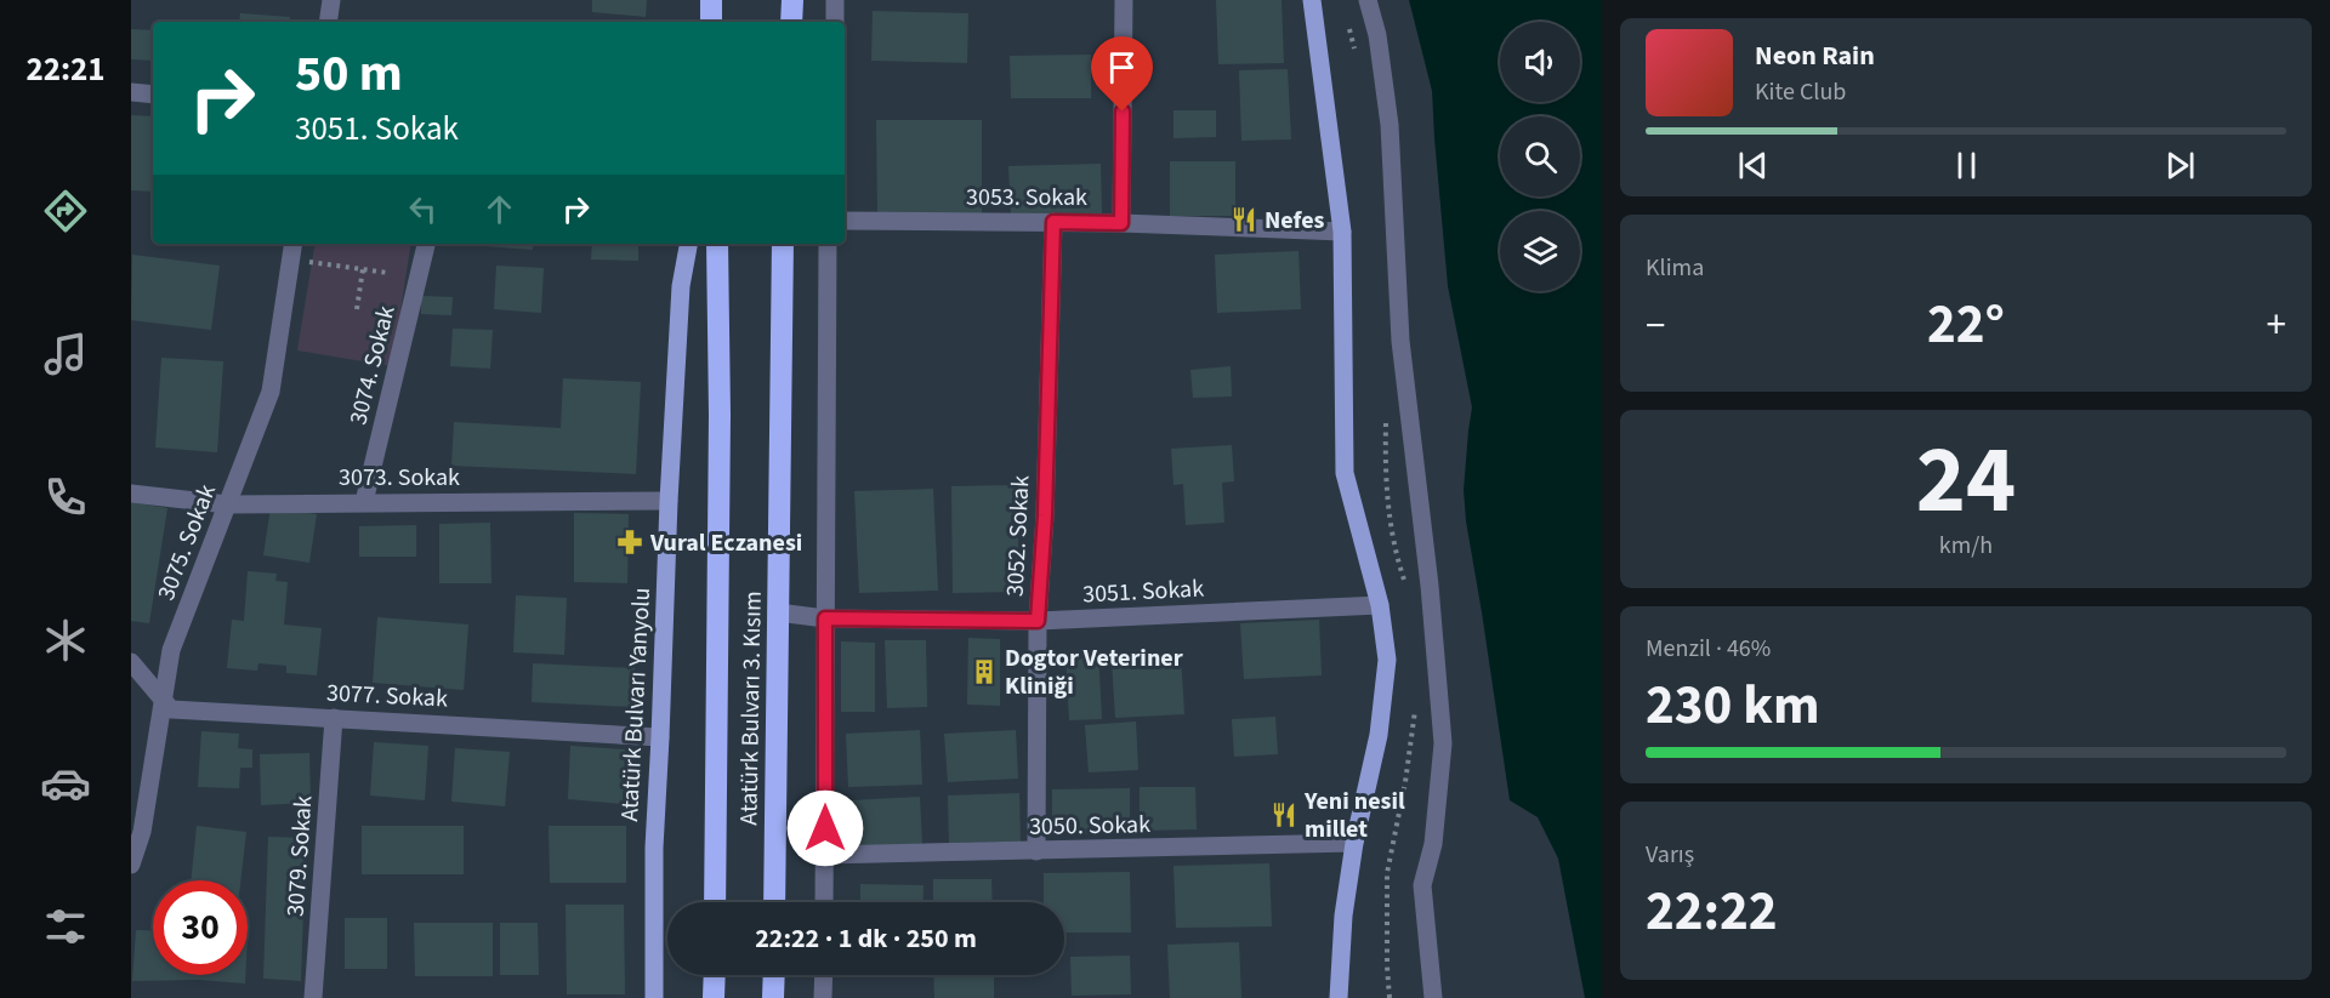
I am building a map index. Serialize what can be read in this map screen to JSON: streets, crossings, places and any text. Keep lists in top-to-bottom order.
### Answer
{
  "streets": {
    "highway": ["Atatürk Bulvarı 3. Kısım"],
    "main road": ["Atatürk Bulvarı Yanyolu"],
    "street": [
      "3053. Sokak",
      "3074. Sokak",
      "3073. Sokak",
      "3052. Sokak",
      "3075. Sokak",
      "3051. Sokak",
      "3077. Sokak",
      "3050. Sokak",
      "3079. Sokak"
    ]
  },
  "crossings": [
    ["3053. Sokak", "3052. Sokak"],
    ["3074. Sokak", "3073. Sokak"],
    ["3073. Sokak", "3075. Sokak"],
    ["3073. Sokak", "Atatürk Bulvarı Yanyolu"],
    ["3052. Sokak", "3051. Sokak"],
    ["3052. Sokak", "3050. Sokak"],
    ["3075. Sokak", "3077. Sokak"],
    ["3051. Sokak", "Atatürk Bulvarı 3. Kısım"],
    ["3077. Sokak", "Atatürk Bulvarı Yanyolu"],
    ["3077. Sokak", "3079. Sokak"]
  ],
  "places": {
    "restaurant": ["Nefes", "Yeni nesil millet"],
    "pharmacy": ["Vural Eczanesi"],
    "building": ["Dogtor Veteriner Kliniği"]
  },
  "page": {
    "tabs": "22:21",
    "turn": ["50 m", "3051. Sokak"],
    "song": ["Neon Rain", "Kite Club"],
    "tile": [
      "Klima",
      ["24", "km/h"],
      ["Menzil · 46%", "230 km"],
      ["Varış", "22:22"]
    ],
    "heat": ["−", "22°", "+"],
    "limit": "30",
    "trip": "22:22 · 1 dk · 250 m"
  }
}
